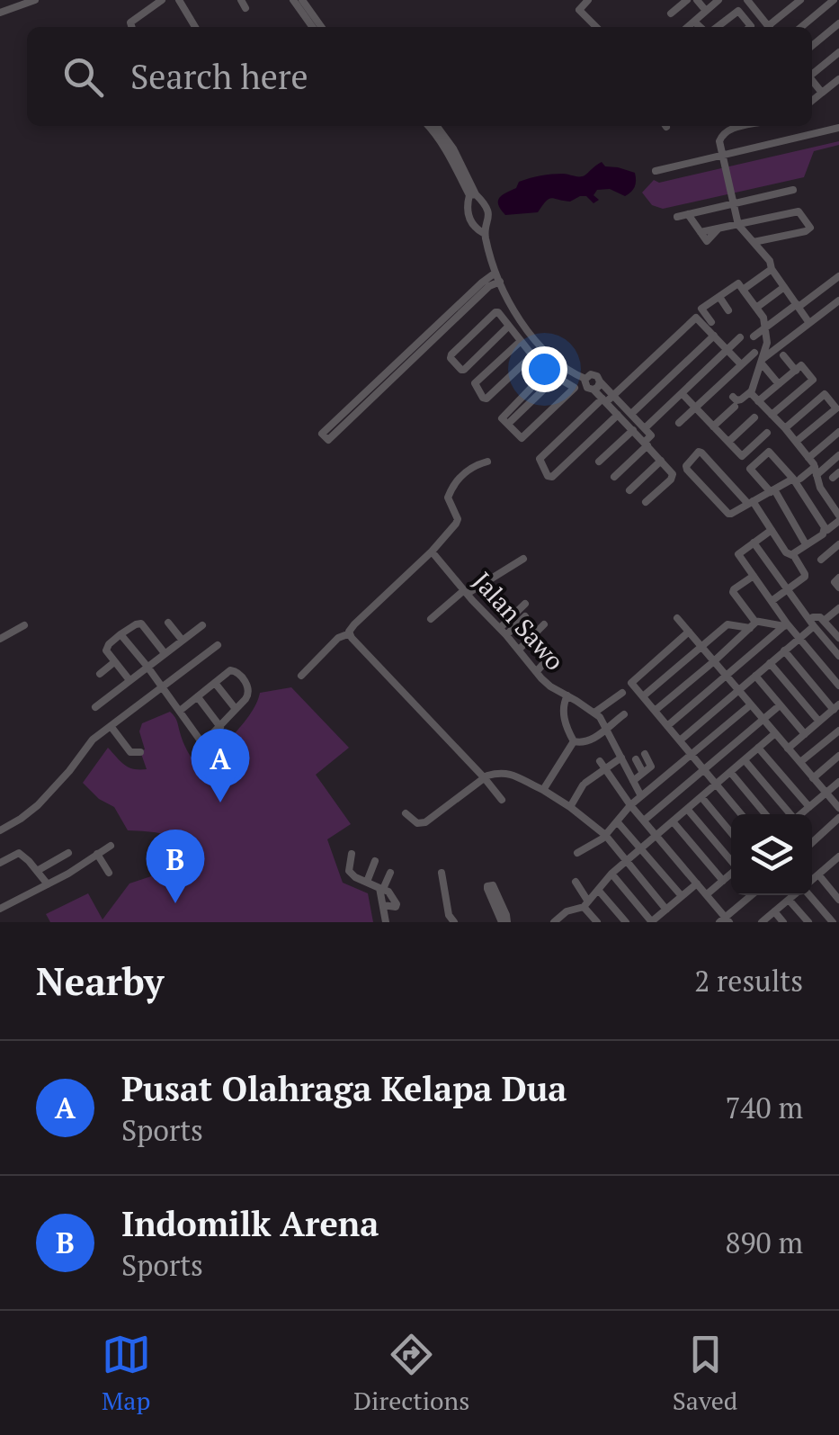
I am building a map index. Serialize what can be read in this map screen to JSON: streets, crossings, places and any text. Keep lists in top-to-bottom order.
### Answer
{
  "streets": {
    "street": ["Jalan Sawo"]
  },
  "page": {
    "search": "Search here",
    "pins": ["A", "B"],
    "heading": ["Nearby", "2 results"],
    "list": [
      {
        "mark": "A",
        "name": "Pusat Olahraga Kelapa Dua",
        "note": "Sports",
        "value": "740 m"
      },
      {
        "mark": "B",
        "name": "Indomilk Arena",
        "note": "Sports",
        "value": "890 m"
      }
    ],
    "nav": ["Map", "Directions", "Saved"]
  }
}
